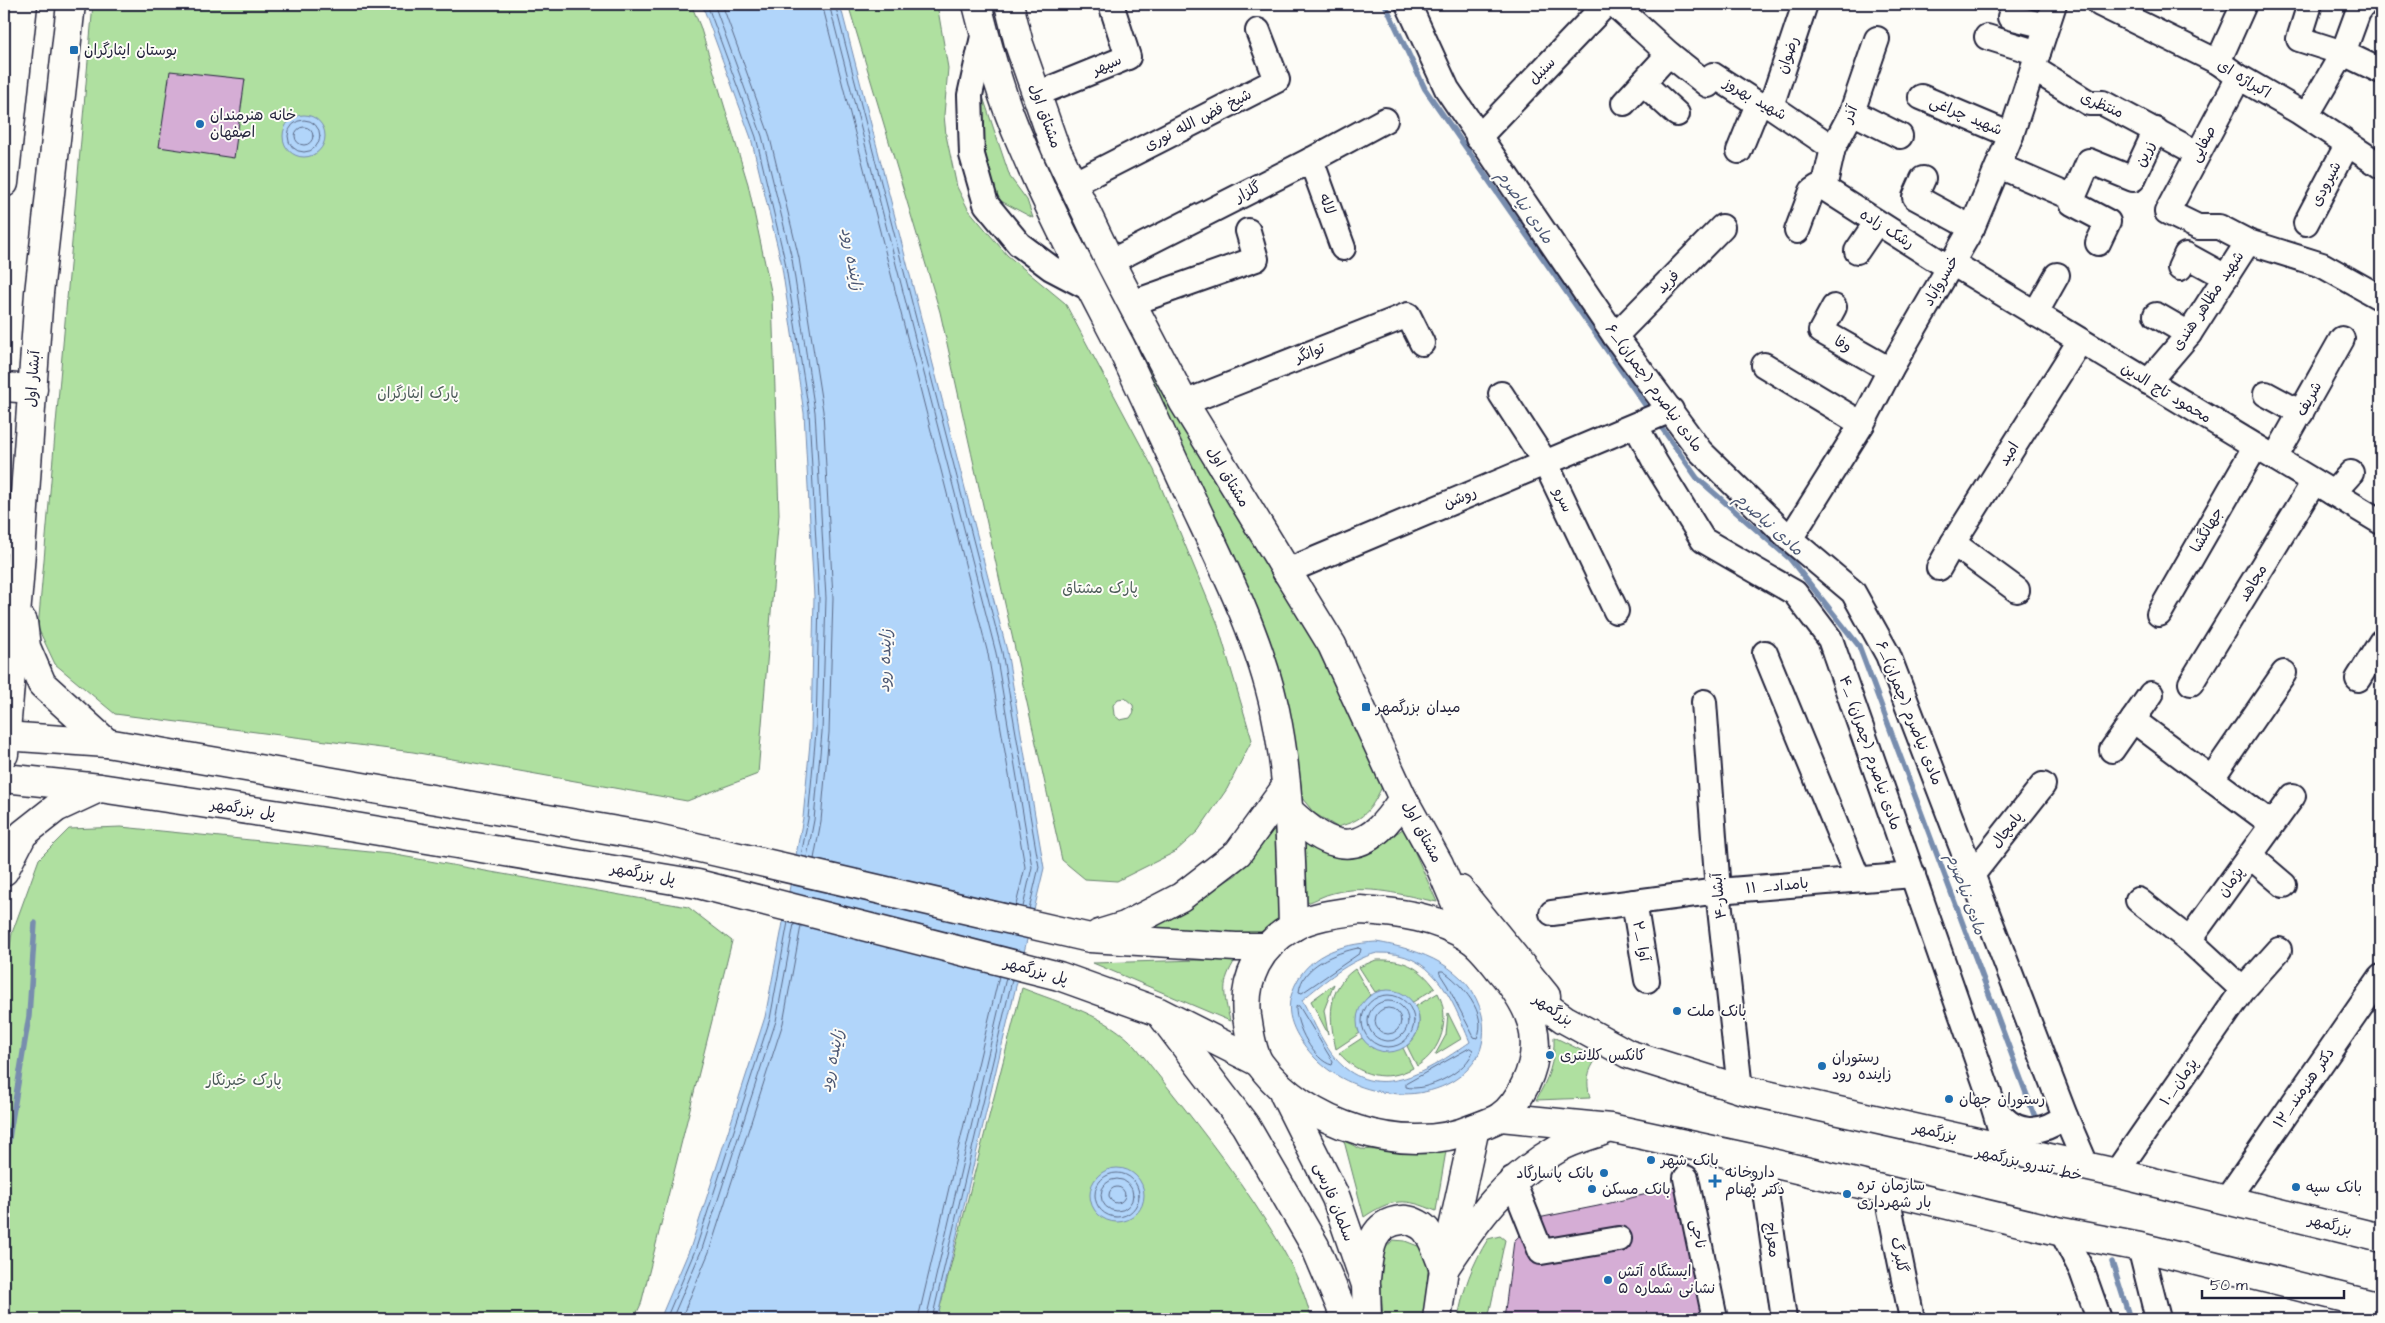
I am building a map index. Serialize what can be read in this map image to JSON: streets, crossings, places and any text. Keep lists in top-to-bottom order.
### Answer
{
  "streets": {
    "main road": [
      "مشتاق اول",
      "آبشار اول",
      "پل بزرگمهر",
      "بزرگمهر",
      "سلمان فارسی"
    ],
    "street": [
      "رضوان",
      "سپهر",
      "سنبل",
      "اکبراژه ای",
      "شهید بهروز",
      "منتظری",
      "آذر",
      "شهید چراغی",
      "شیخ فض الله نوری",
      "صفایی",
      "زرین",
      "شیرودی",
      "گلزار",
      "لاله",
      "رشک زاده",
      "خسروآباد",
      "فرید",
      "شهید مظاهر هندی",
      "وفا",
      "توانگر",
      "۶_مادی نیاصرم (چمران)",
      "محمود تاج الدین",
      "شریف",
      "امید",
      "روشن",
      "سرو",
      "جهانگشا",
      "مجاهد",
      "۴_ مادی نیاصرم (چمران)",
      "پامچال",
      "پژمان",
      "۱۱ _بامداد",
      "۴-آبشار",
      "۲_ آوا",
      "۱۰_پژمان",
      "۱۲_دکتر هنرمند",
      "خط تندرو بزرگمهر",
      "ناجی",
      "معراج",
      "گلبرگ"
    ]
  },
  "crossings": [
    ["رضوان", "شهید بهروز"],
    ["سپهر", "مشتاق اول"],
    ["سنبل", "۶_مادی نیاصرم (چمران)"],
    ["اکبراژه ای", "صفایی"],
    ["اکبراژه ای", "شیرودی"],
    ["شهید بهروز", "آذر"],
    ["منتظری", "صفایی"],
    ["منتظری", "زرین"],
    ["منتظری", "خسروآباد"],
    ["آذر", "رشک زاده"],
    ["مشتاق اول", "شیخ فض الله نوری"],
    ["مشتاق اول", "گلزار"],
    ["مشتاق اول", "توانگر"],
    ["مشتاق اول", "روشن"],
    ["شهید چراغی", "خسروآباد"],
    ["صفایی", "شهید مظاهر هندی"],
    ["گلزار", "لاله"],
    ["رشک زاده", "خسروآباد"],
    ["رشک زاده", "محمود تاج الدین"],
    ["خسروآباد", "وفا"],
    ["خسروآباد", "۶_مادی نیاصرم (چمران)"],
    ["خسروآباد", "محمود تاج الدین"],
    ["فرید", "۶_مادی نیاصرم (چمران)"],
    ["شهید مظاهر هندی", "محمود تاج الدین"],
    ["۶_مادی نیاصرم (چمران)", "روشن"],
    ["۶_مادی نیاصرم (چمران)", "پامچال"],
    ["۶_مادی نیاصرم (چمران)", "بزرگمهر"],
    ["محمود تاج الدین", "شریف"],
    ["محمود تاج الدین", "امید"],
    ["محمود تاج الدین", "جهانگشا"],
    ["محمود تاج الدین", "مجاهد"],
    ["شریف", "جهانگشا"],
    ["روشن", "سرو"],
    ["روشن", "۴_ مادی نیاصرم (چمران)"],
    ["۴_ مادی نیاصرم (چمران)", "۱۱ _بامداد"],
    ["۴_ مادی نیاصرم (چمران)", "بزرگمهر"],
    ["۱۱ _بامداد", "۴-آبشار"],
    ["۱۱ _بامداد", "۲_ آوا"],
    ["۴-آبشار", "بزرگمهر"],
    ["بزرگمهر", "۱۰_پژمان"],
    ["بزرگمهر", "۱۲_دکتر هنرمند"],
    ["بزرگمهر", "خط تندرو بزرگمهر"]
  ],
  "water": ["مادی نیاصرم", "زاینده رود"],
  "parks": ["پارک ایثارگران", "پارک مشتاق", "پارک خبرنگار"],
  "places": {
    "transit": ["بوستان ایثارگران", "میدان بزرگمهر"],
    "other": [
      "خانه هنرمندان اصفهان",
      "بانک ملت",
      "کانکس کلانتری",
      "رستوران زاینده رود",
      "رستوران جهان",
      "بانک شهر",
      "بانک پاسارگاد",
      "بانک سپه",
      "بانک مسکن",
      "سازمان تره بار شهرداری",
      "ایستگاه آتش نشانی شماره ۵"
    ],
    "health": ["داروخانه دکتر بهنام"]
  },
  "scale_bar": "50 m"
}
